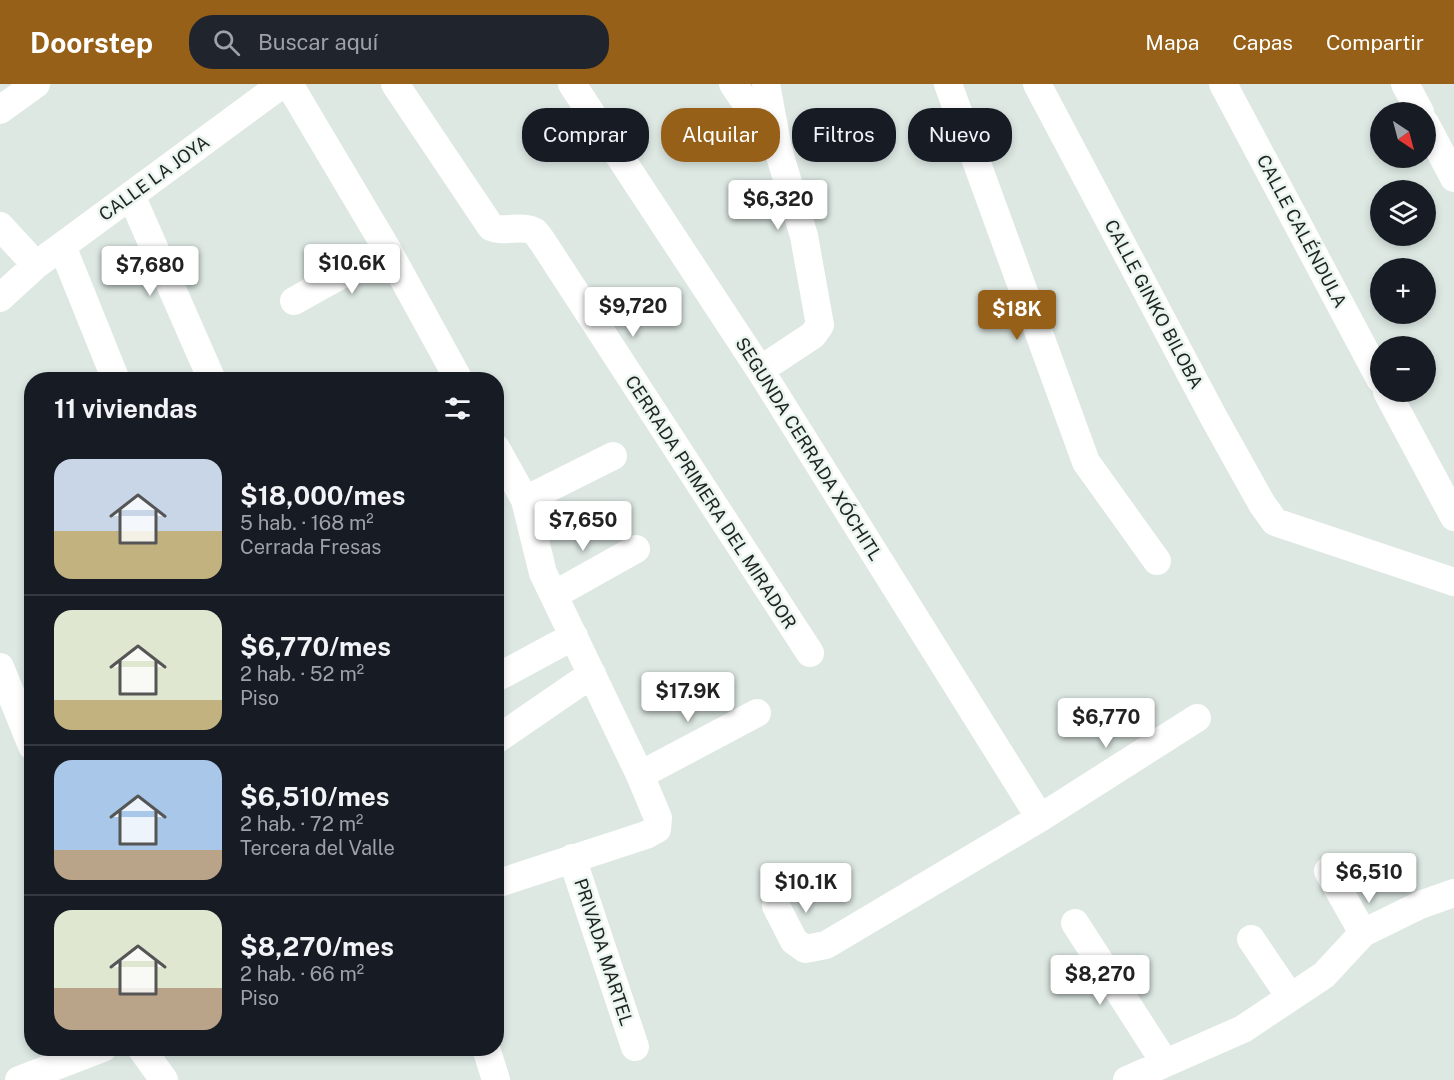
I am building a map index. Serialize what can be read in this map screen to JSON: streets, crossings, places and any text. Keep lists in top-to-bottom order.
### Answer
{
  "streets": {
    "street": [
      "CALLE LA JOYA",
      "CALLE CALÉNDULA",
      "CALLE GINKO BILOBA",
      "SEGUNDA CERRADA XÓCHITL",
      "CERRADA PRIMERA DEL MIRADOR",
      "PRIVADA MARTEL"
    ]
  },
  "north": "bottom right",
  "page": {
    "header": "Doorstep",
    "search": "Buscar aquí",
    "nav": ["Mapa", "Capas", "Compartir"],
    "map_buttons": ["+", "−"],
    "chip": [
      "Comprar",
      "Alquilar",
      "Filtros",
      "Nuevo"
    ],
    "price": [
      "$6,320",
      "$10.6K",
      "$7,680",
      "$9,720",
      "$18K",
      "$7,650",
      "$17.9K",
      "$6,770",
      "$6,510",
      "$10.1K",
      "$8,270"
    ],
    "heading": "11 viviendas",
    "list": [
      {
        "name": "$18,000/mes",
        "note": "5 hab. · 168 m² · Cerrada Fresas"
      },
      {
        "name": "$6,770/mes",
        "note": "2 hab. · 52 m² · Piso"
      },
      {
        "name": "$6,510/mes",
        "note": "2 hab. · 72 m² · Tercera del Valle"
      },
      {
        "name": "$8,270/mes",
        "note": "2 hab. · 66 m² · Piso"
      }
    ]
  }
}
